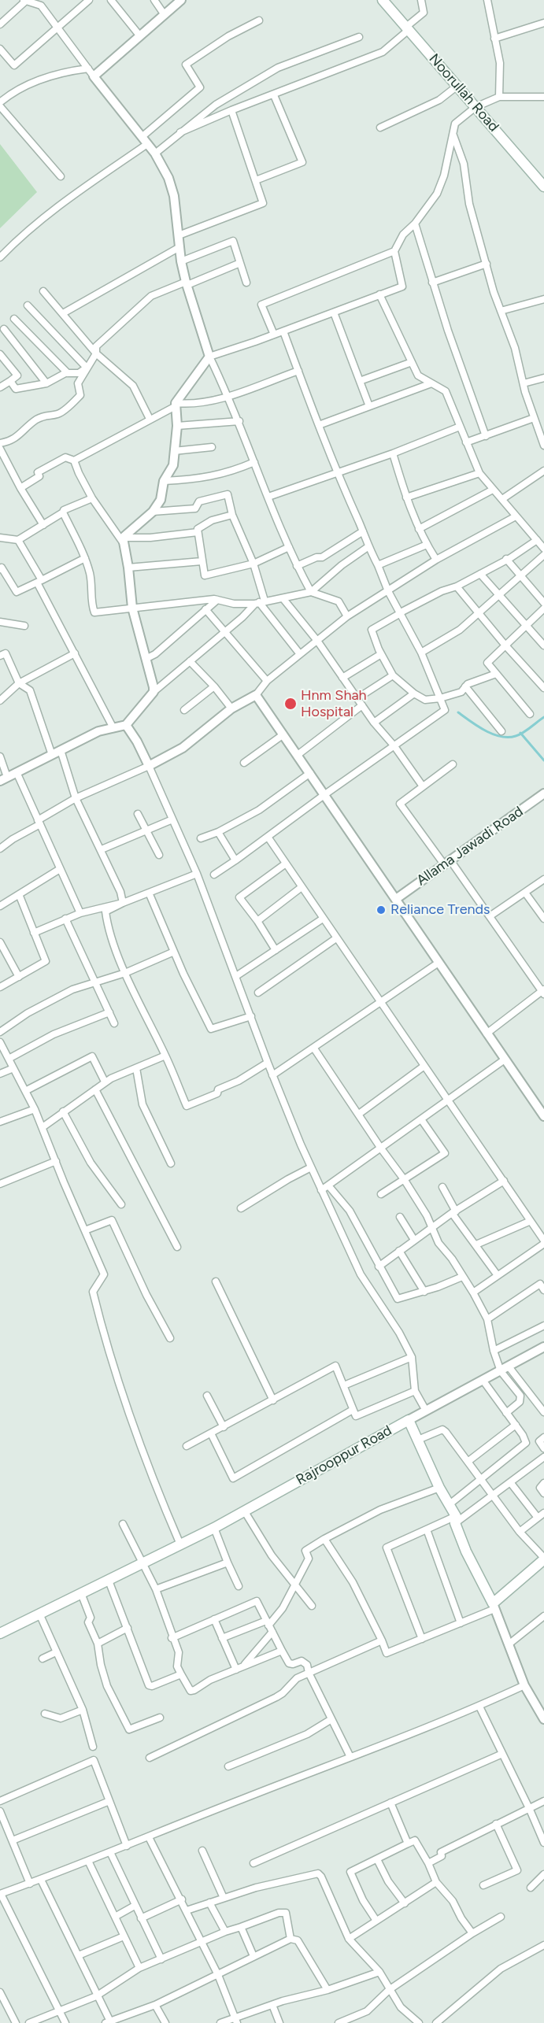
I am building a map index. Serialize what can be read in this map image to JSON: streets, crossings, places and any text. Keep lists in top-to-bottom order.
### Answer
{
  "streets": {
    "main road": ["Noorullah Road", "Rajrooppur Road"],
    "street": ["Allama Jawadi Road"]
  },
  "places": ["Hnm Shah Hospital", "Reliance Trends"]
}
